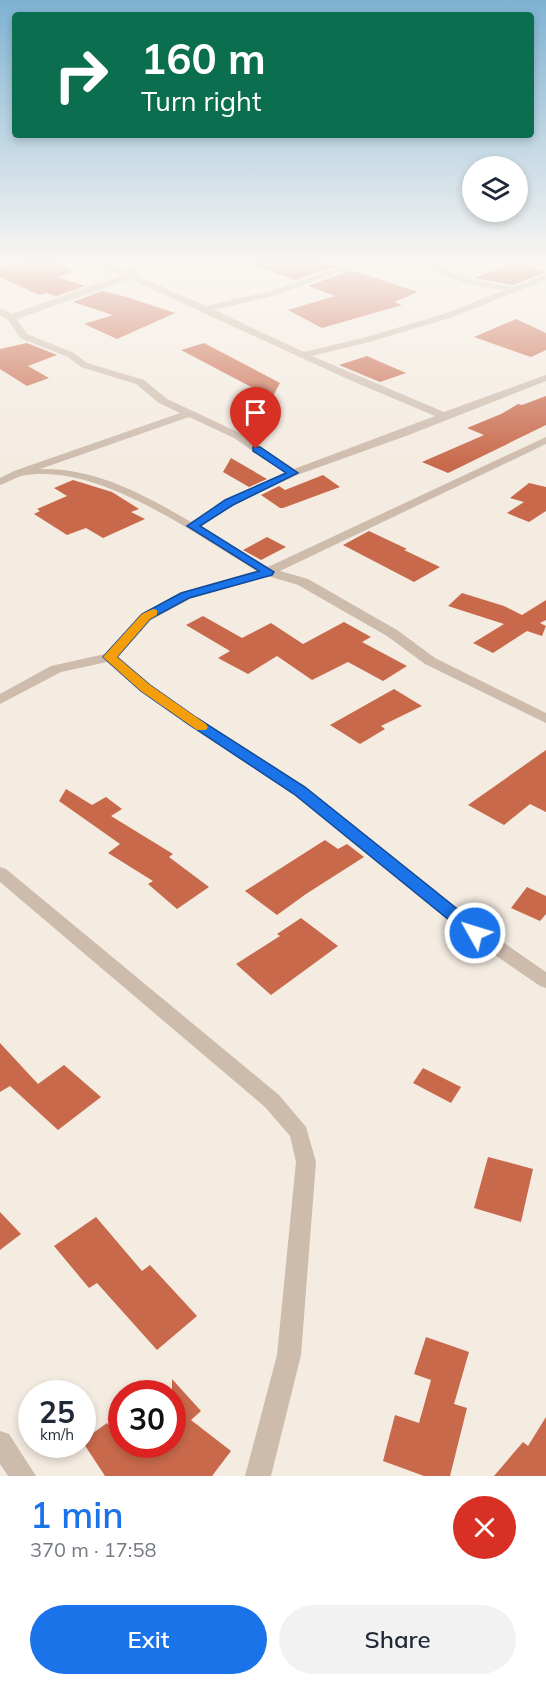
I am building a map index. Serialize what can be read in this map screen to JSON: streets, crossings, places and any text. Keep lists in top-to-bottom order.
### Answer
{
  "page": {
    "turn": ["160 m", "Turn right"],
    "speed": "25 km/h",
    "limit": "30",
    "heading": ["1 min", "370 m · 17:58"],
    "buttons": ["Exit", "Share"]
  }
}
